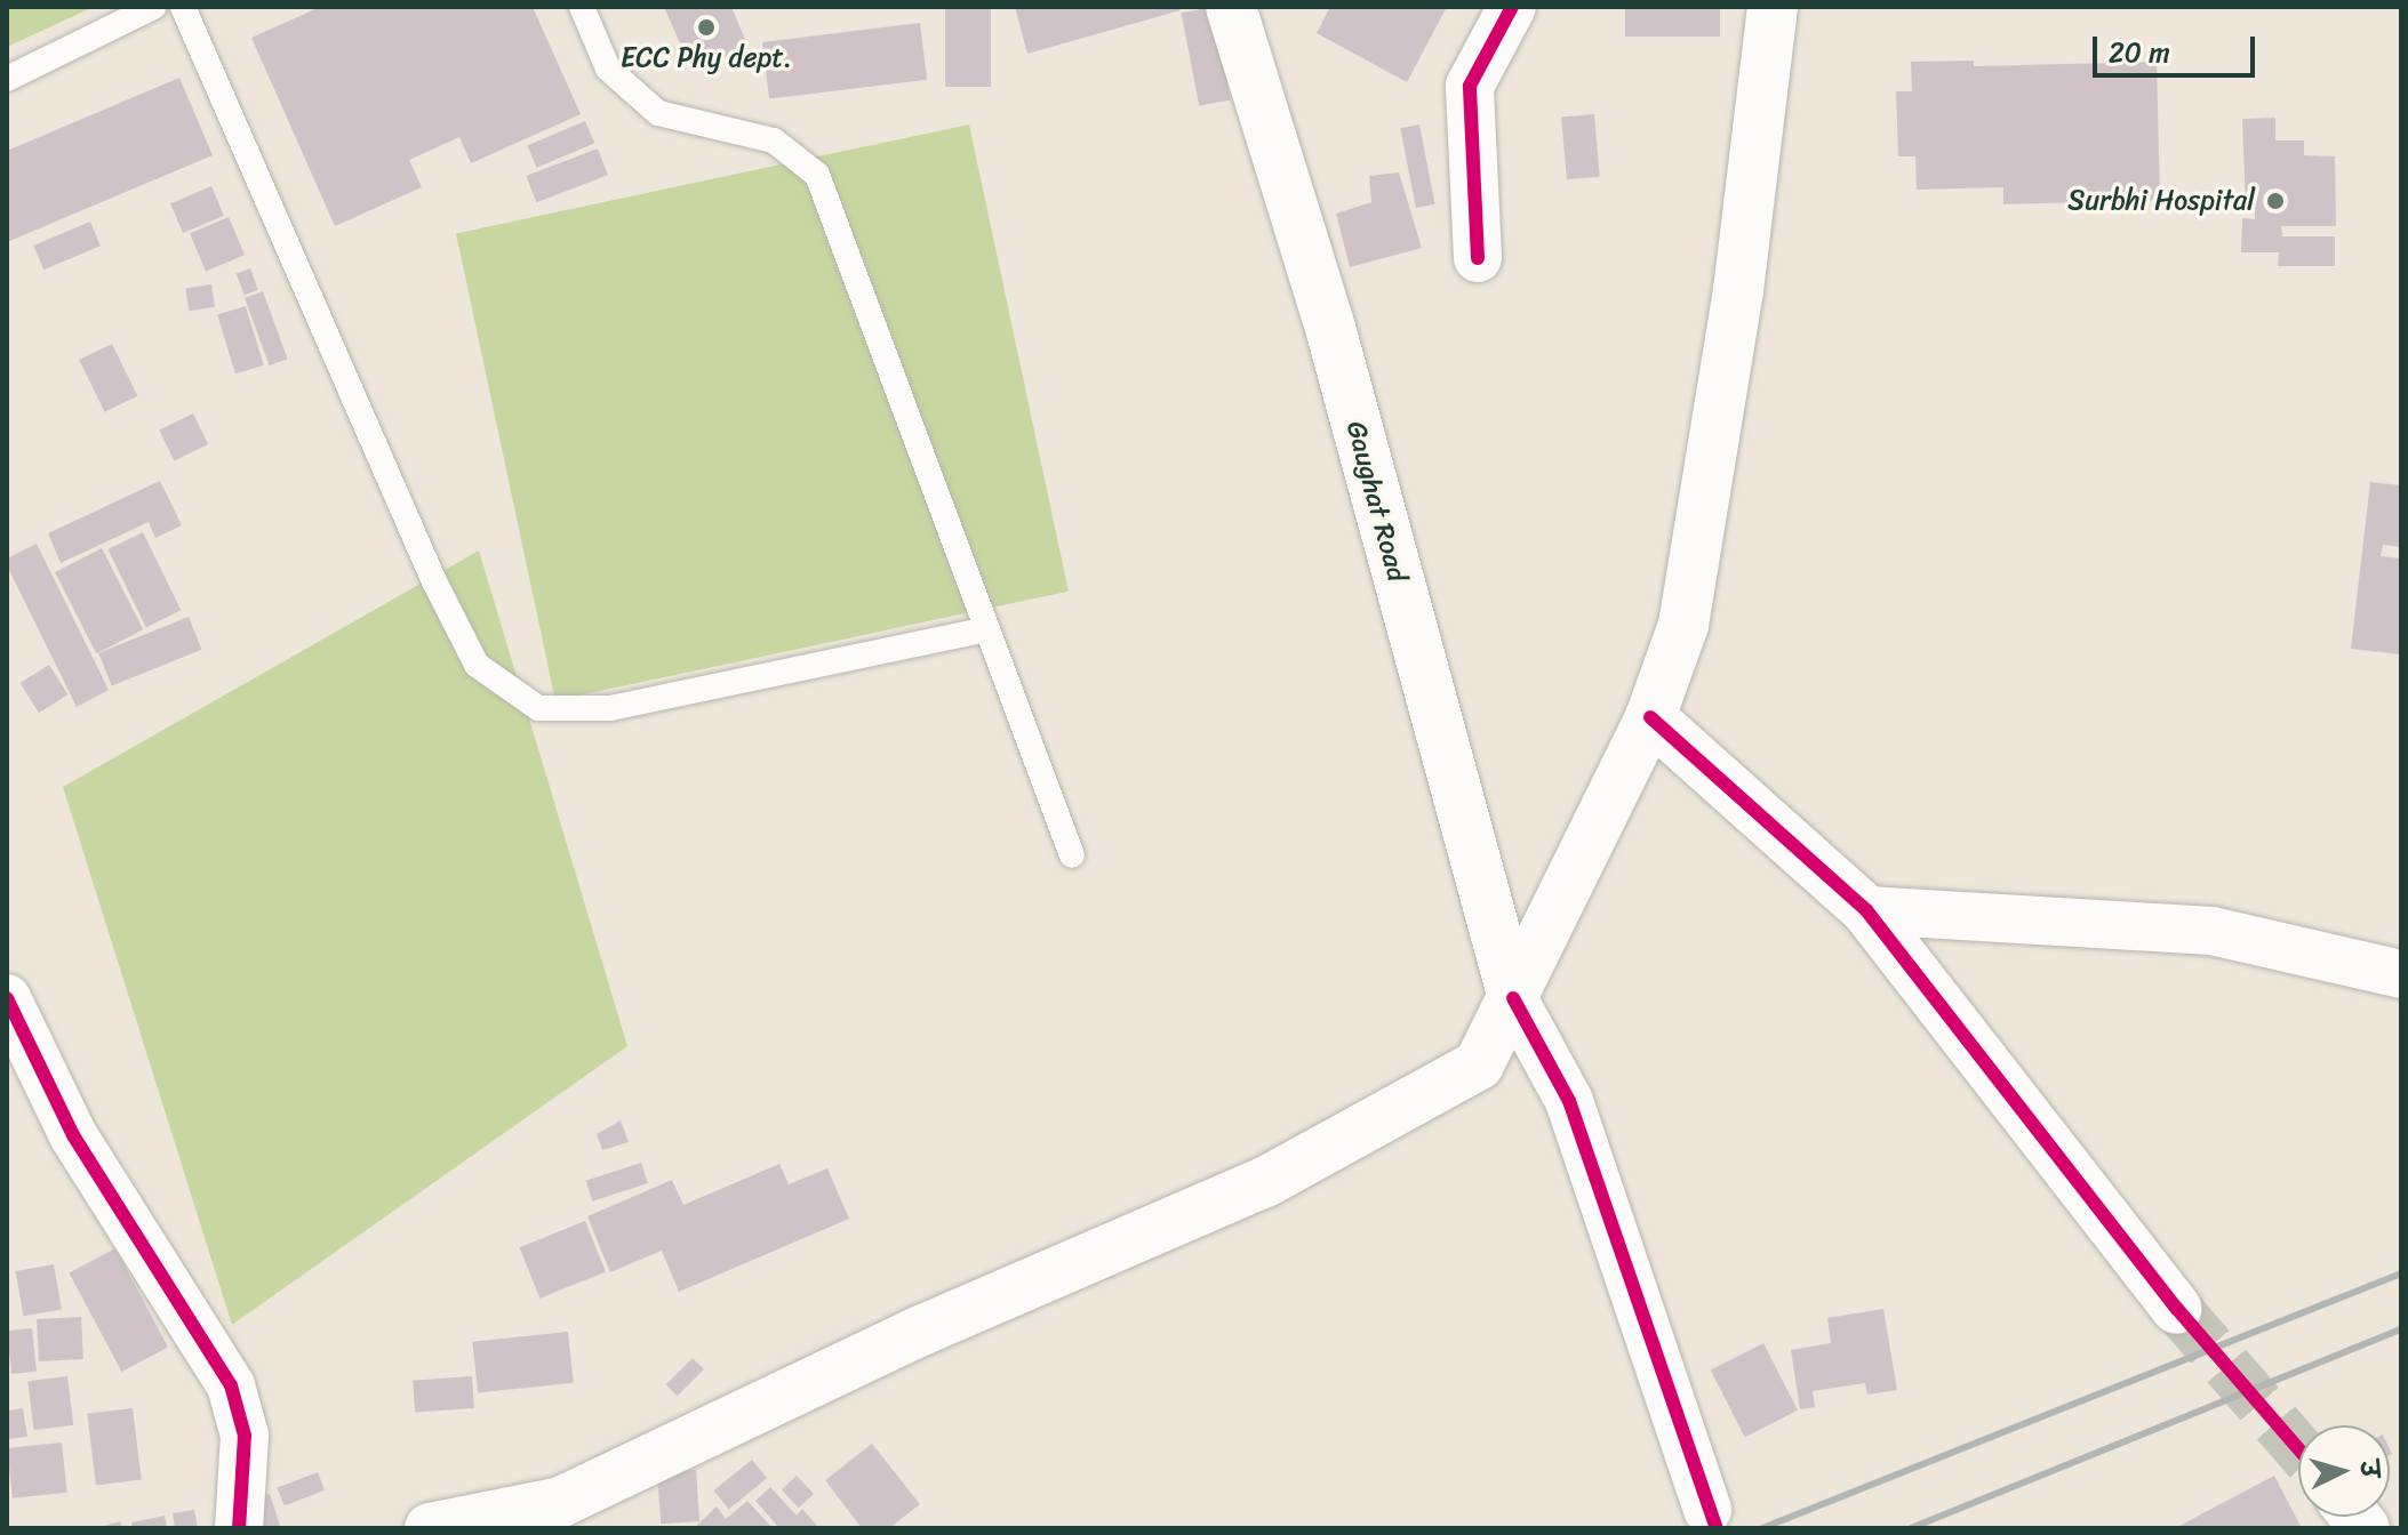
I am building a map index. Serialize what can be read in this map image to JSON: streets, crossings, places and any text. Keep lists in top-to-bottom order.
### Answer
{
  "streets": {
    "main road": ["Gaughat Road"]
  },
  "places": ["ECC Phy dept.", "Surbhi Hospital"],
  "scale_bar": "20 m",
  "north": "right"
}
